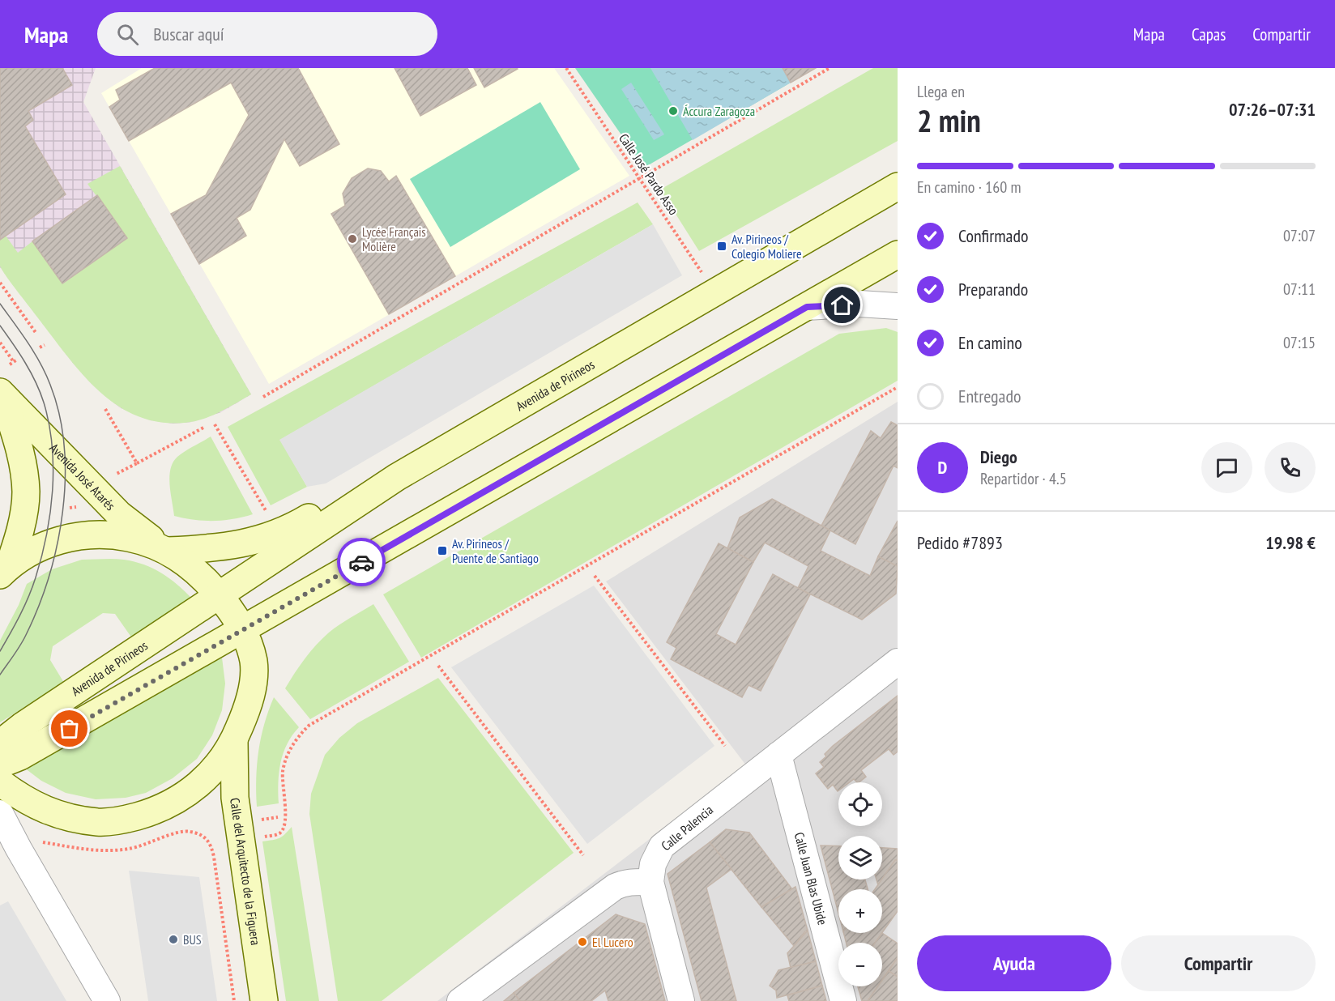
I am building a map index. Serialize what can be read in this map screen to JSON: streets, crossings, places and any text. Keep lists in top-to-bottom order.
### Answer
{
  "streets": {
    "main road": ["Avenida de Pirineos", "Avenida José Atarés", "Calle del Arquitecto de la Figuera"],
    "street": ["Calle Palencia", "Calle Juan Blas Ubide"],
    "path": ["Calle José Pardo Asso"]
  },
  "crossings": [
    ["Calle José Pardo Asso", "Avenida de Pirineos"],
    ["Calle Palencia", "Calle Juan Blas Ubide"]
  ],
  "places": {
    "other": [
      "Áccura Zaragoza",
      "Lycée Français Molière",
      "BUS",
      "El Lucero"
    ],
    "transit": ["Av. Pirineos / Colegio Moliere", "Av. Pirineos / Puente de Santiago"]
  },
  "page": {
    "header": "Mapa",
    "search": "Buscar aquí",
    "nav": ["Mapa", "Capas", "Compartir"],
    "heading": ["2 min", "Llega en", "07:26–07:31"],
    "panel": [
      "Diego",
      "Repartidor · 4.5",
      "Pedido #7893",
      "19.98 €"
    ],
    "bar": "En camino · 160 m",
    "list": [
      ["Confirmado", "07:07"],
      ["Preparando", "07:11"],
      ["En camino", "07:15"],
      "Entregado"
    ],
    "round": "D",
    "map_buttons": ["+", "−"],
    "buttons": ["Ayuda", "Compartir"]
  }
}
